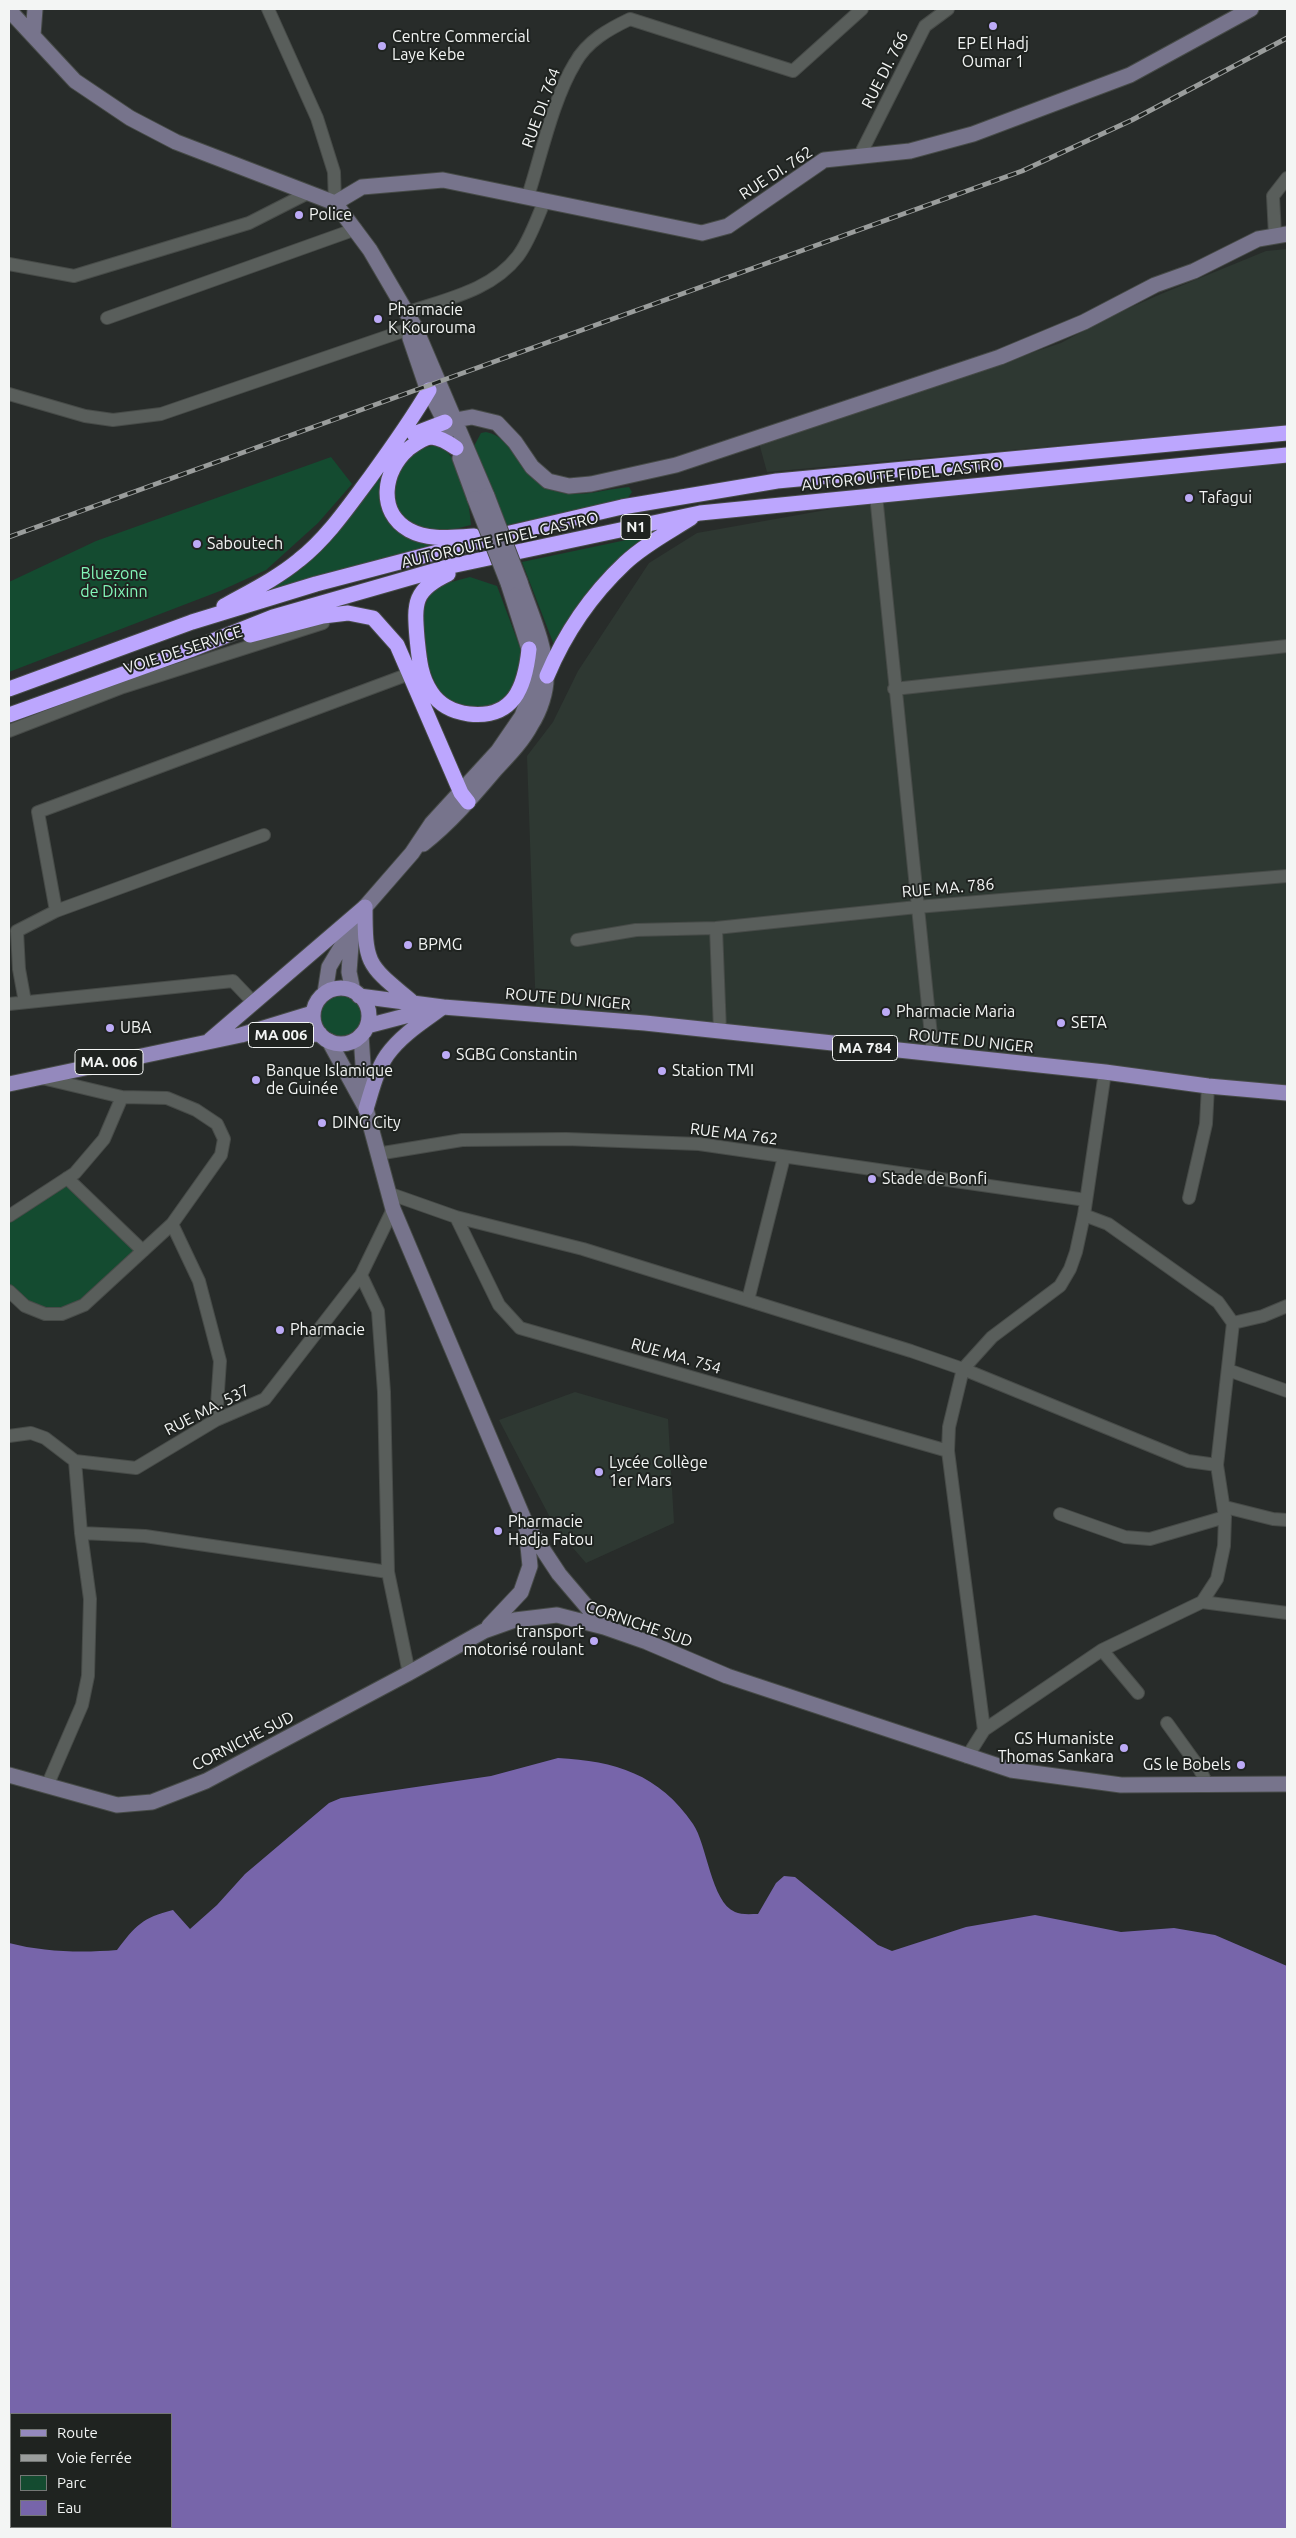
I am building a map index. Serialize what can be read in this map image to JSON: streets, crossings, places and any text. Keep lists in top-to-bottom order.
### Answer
{
  "streets": {
    "highway": ["AUTOROUTE FIDEL CASTRO", "N1"],
    "main road": [
      "RUE DI. 762",
      "ROUTE DU NIGER",
      "MA 006",
      "MA 784",
      "MA. 006",
      "CORNICHE SUD"
    ],
    "street": [
      "RUE DI. 766",
      "RUE DI. 764",
      "VOIE DE SERVICE",
      "RUE MA. 786",
      "RUE MA 762",
      "RUE MA. 754",
      "RUE MA. 537"
    ]
  },
  "crossings": [
    ["RUE DI. 766", "RUE DI. 762"],
    ["RUE DI. 764", "RUE DI. 762"],
    ["ROUTE DU NIGER", "MA 006"]
  ],
  "parks": ["Bluezone de Dixinn"],
  "places": [
    "EP El Hadj Oumar 1",
    "Centre Commercial Laye Kebe",
    "Police",
    "Pharmacie K Kourouma",
    "Tafagui",
    "Saboutech",
    "BPMG",
    "Pharmacie Maria",
    "SETA",
    "UBA",
    "SGBG Constantin",
    "Station TMI",
    "Banque Islamique de Guinée",
    "DING City",
    "Stade de Bonfi",
    "Pharmacie",
    "Lycée Collège 1er Mars",
    "Pharmacie Hadja Fatou",
    "transport motorisé roulant",
    "GS Humaniste Thomas Sankara",
    "GS le Bobels"
  ],
  "legend": [
    "Route",
    "Voie ferrée",
    "Parc",
    "Eau"
  ]
}
